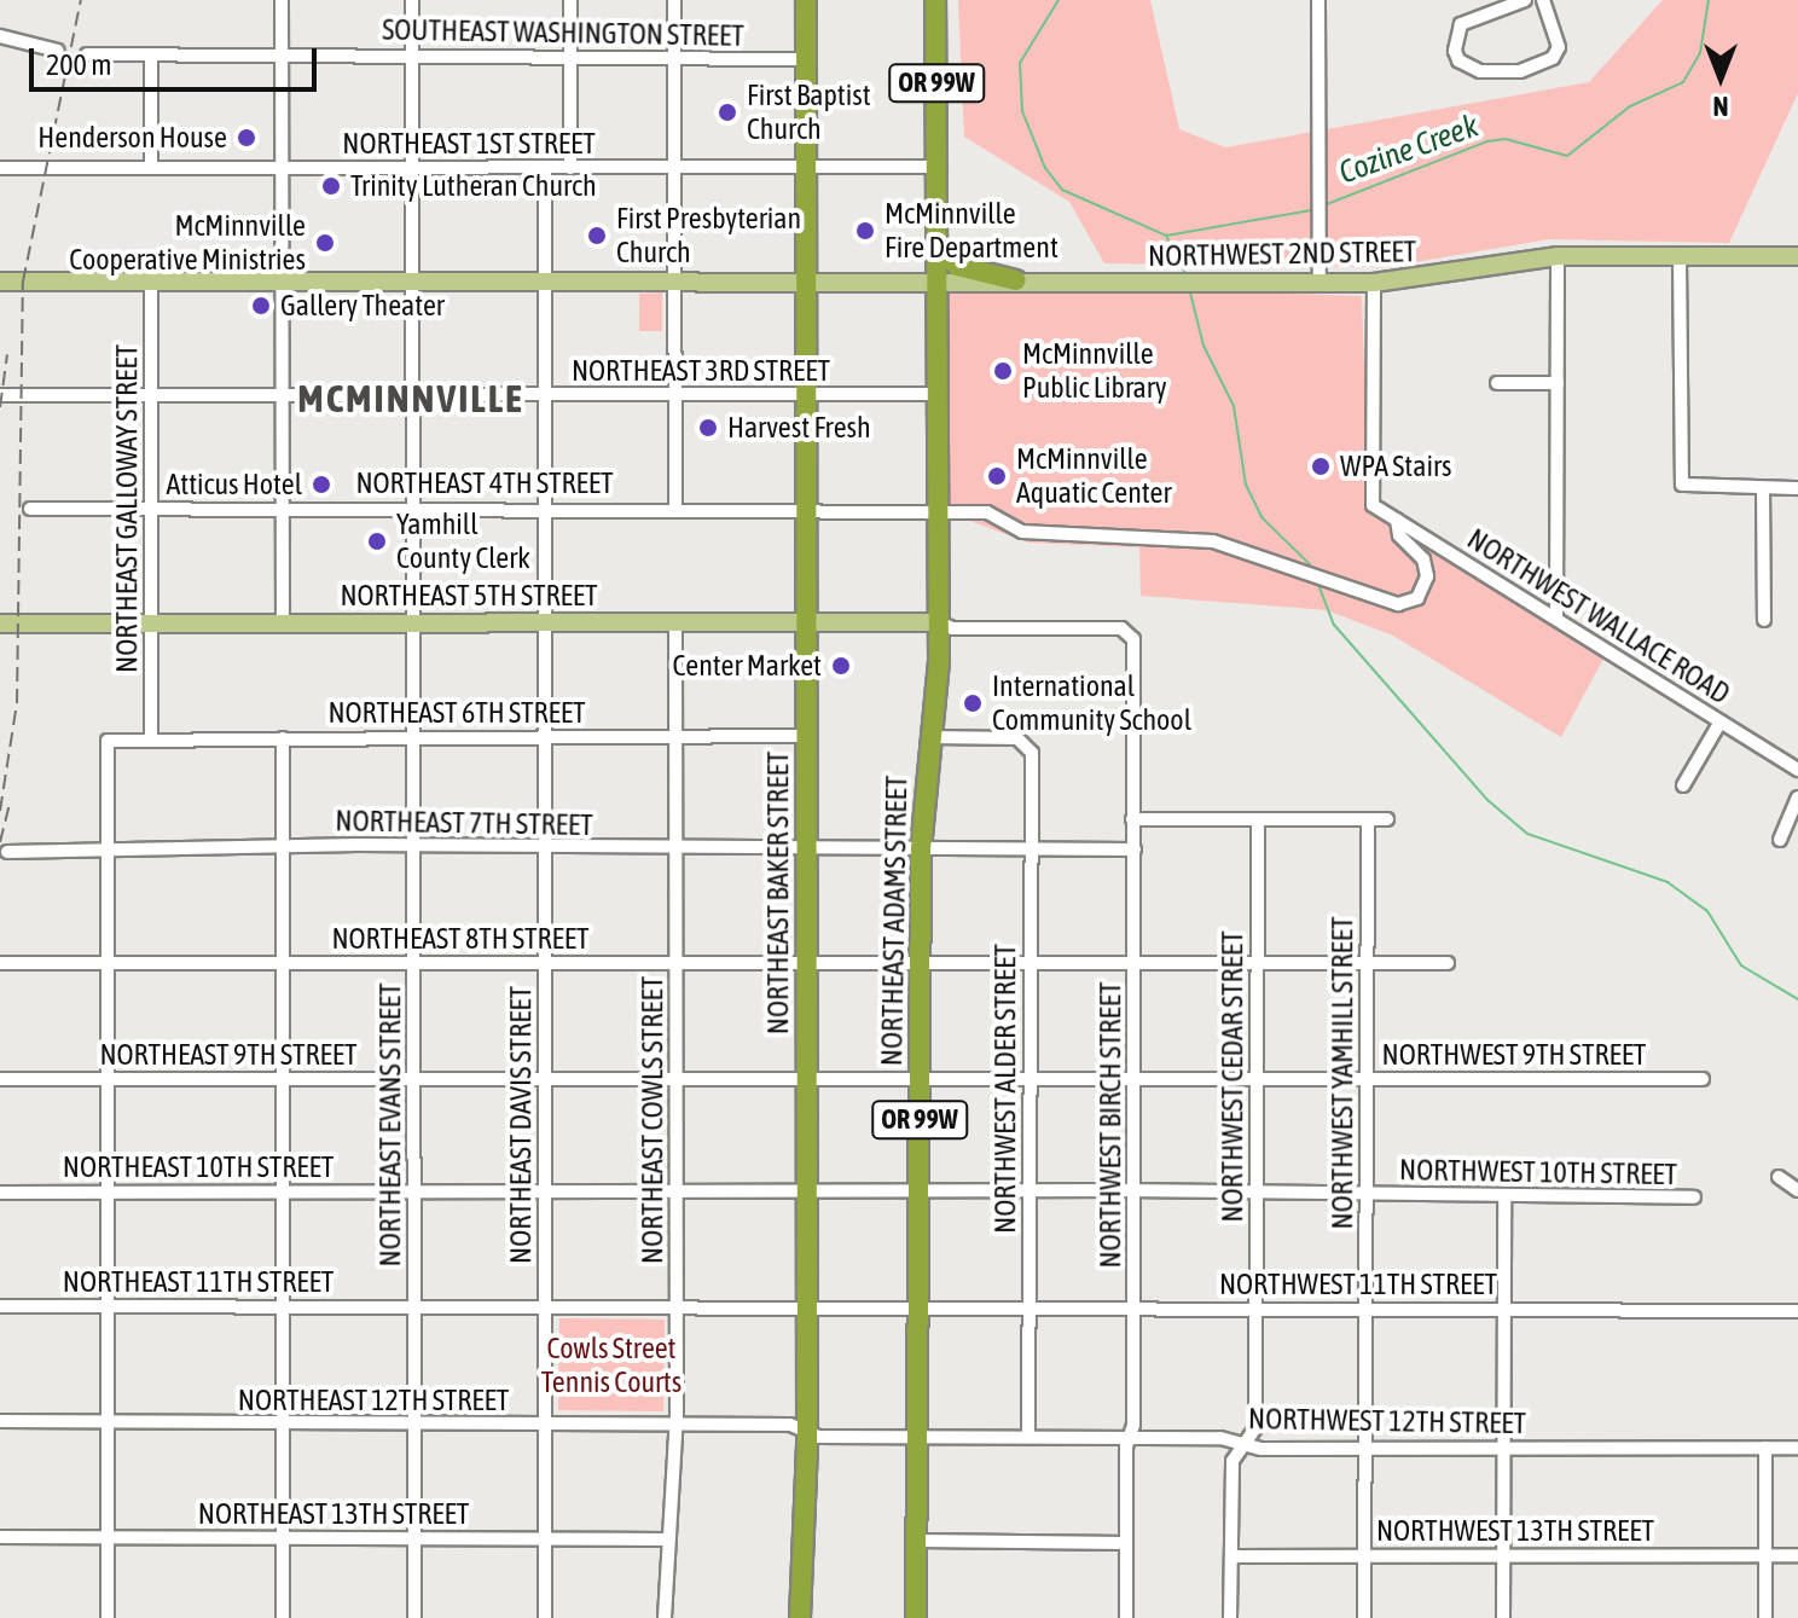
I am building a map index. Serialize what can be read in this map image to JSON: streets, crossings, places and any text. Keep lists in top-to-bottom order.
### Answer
{
  "streets": {
    "highway": ["OR 99W", "NORTHEAST BAKER STREET", "NORTHEAST ADAMS STREET"],
    "main road": ["NORTHWEST 2ND STREET", "NORTHEAST 5TH STREET"],
    "street": [
      "SOUTHEAST WASHINGTON STREET",
      "NORTHEAST 1ST STREET",
      "NORTHEAST 3RD STREET",
      "NORTHEAST 4TH STREET",
      "NORTHEAST GALLOWAY STREET",
      "NORTHWEST WALLACE ROAD",
      "NORTHEAST 6TH STREET",
      "NORTHEAST 7TH STREET",
      "NORTHEAST 8TH STREET",
      "NORTHEAST 9TH STREET",
      "NORTHWEST 9TH STREET",
      "NORTHWEST YAMHILL STREET",
      "NORTHWEST CEDAR STREET",
      "NORTHWEST ALDER STREET",
      "NORTHEAST COWLS STREET",
      "NORTHEAST EVANS STREET",
      "NORTHEAST DAVIS STREET",
      "NORTHWEST BIRCH STREET",
      "NORTHEAST 10TH STREET",
      "NORTHWEST 10TH STREET",
      "NORTHEAST 11TH STREET",
      "NORTHWEST 11TH STREET",
      "NORTHEAST 12TH STREET",
      "NORTHWEST 12TH STREET",
      "NORTHEAST 13TH STREET",
      "NORTHWEST 13TH STREET"
    ]
  },
  "crossings": [
    ["SOUTHEAST WASHINGTON STREET", "NORTHEAST BAKER STREET"],
    ["SOUTHEAST WASHINGTON STREET", "NORTHEAST EVANS STREET"],
    ["OR 99W", "NORTHEAST 1ST STREET"],
    ["OR 99W", "NORTHEAST ADAMS STREET"],
    ["NORTHEAST 1ST STREET", "NORTHEAST BAKER STREET"],
    ["NORTHEAST 1ST STREET", "NORTHEAST ADAMS STREET"],
    ["NORTHEAST 1ST STREET", "NORTHEAST EVANS STREET"],
    ["NORTHEAST 1ST STREET", "NORTHEAST DAVIS STREET"],
    ["NORTHWEST 2ND STREET", "NORTHEAST GALLOWAY STREET"],
    ["NORTHWEST 2ND STREET", "NORTHWEST WALLACE ROAD"],
    ["NORTHWEST 2ND STREET", "NORTHEAST BAKER STREET"],
    ["NORTHWEST 2ND STREET", "NORTHEAST ADAMS STREET"],
    ["NORTHWEST 2ND STREET", "NORTHEAST EVANS STREET"],
    ["NORTHWEST 2ND STREET", "NORTHEAST DAVIS STREET"],
    ["NORTHEAST 3RD STREET", "NORTHEAST GALLOWAY STREET"],
    ["NORTHEAST 3RD STREET", "NORTHEAST BAKER STREET"],
    ["NORTHEAST 3RD STREET", "NORTHEAST ADAMS STREET"],
    ["NORTHEAST 3RD STREET", "NORTHEAST EVANS STREET"],
    ["NORTHEAST 3RD STREET", "NORTHEAST DAVIS STREET"],
    ["NORTHEAST 4TH STREET", "NORTHEAST GALLOWAY STREET"],
    ["NORTHEAST 4TH STREET", "NORTHWEST WALLACE ROAD"],
    ["NORTHEAST 4TH STREET", "NORTHEAST BAKER STREET"],
    ["NORTHEAST 4TH STREET", "NORTHEAST ADAMS STREET"],
    ["NORTHEAST 4TH STREET", "NORTHEAST EVANS STREET"],
    ["NORTHEAST 4TH STREET", "NORTHEAST DAVIS STREET"],
    ["NORTHEAST GALLOWAY STREET", "NORTHEAST 5TH STREET"],
    ["NORTHEAST GALLOWAY STREET", "NORTHEAST 6TH STREET"],
    ["NORTHEAST 5TH STREET", "NORTHEAST BAKER STREET"],
    ["NORTHEAST 5TH STREET", "NORTHEAST ADAMS STREET"],
    ["NORTHEAST 5TH STREET", "NORTHEAST COWLS STREET"],
    ["NORTHEAST 5TH STREET", "NORTHEAST EVANS STREET"],
    ["NORTHEAST 5TH STREET", "NORTHEAST DAVIS STREET"],
    ["NORTHEAST 5TH STREET", "NORTHWEST BIRCH STREET"],
    ["NORTHEAST 6TH STREET", "NORTHEAST 7TH STREET"],
    ["NORTHEAST 6TH STREET", "NORTHEAST BAKER STREET"],
    ["NORTHEAST 6TH STREET", "NORTHEAST COWLS STREET"],
    ["NORTHEAST 6TH STREET", "NORTHEAST EVANS STREET"],
    ["NORTHEAST 6TH STREET", "NORTHEAST DAVIS STREET"],
    ["NORTHEAST 7TH STREET", "NORTHEAST BAKER STREET"],
    ["NORTHEAST 7TH STREET", "NORTHEAST ADAMS STREET"],
    ["NORTHEAST 7TH STREET", "NORTHWEST ALDER STREET"],
    ["NORTHEAST 7TH STREET", "NORTHEAST COWLS STREET"],
    ["NORTHEAST 7TH STREET", "NORTHEAST EVANS STREET"],
    ["NORTHEAST 7TH STREET", "NORTHEAST DAVIS STREET"],
    ["NORTHEAST 7TH STREET", "NORTHWEST BIRCH STREET"],
    ["NORTHEAST BAKER STREET", "NORTHEAST 8TH STREET"],
    ["NORTHEAST BAKER STREET", "NORTHEAST 9TH STREET"],
    ["NORTHEAST BAKER STREET", "NORTHEAST 10TH STREET"],
    ["NORTHEAST BAKER STREET", "NORTHEAST 11TH STREET"],
    ["NORTHEAST BAKER STREET", "NORTHEAST 12TH STREET"],
    ["NORTHEAST ADAMS STREET", "NORTHEAST 8TH STREET"],
    ["NORTHEAST ADAMS STREET", "NORTHEAST 9TH STREET"],
    ["NORTHEAST ADAMS STREET", "NORTHWEST 9TH STREET"],
    ["NORTHEAST ADAMS STREET", "NORTHWEST ALDER STREET"],
    ["NORTHEAST ADAMS STREET", "NORTHWEST BIRCH STREET"],
    ["NORTHEAST ADAMS STREET", "NORTHEAST 10TH STREET"],
    ["NORTHEAST ADAMS STREET", "NORTHWEST 10TH STREET"],
    ["NORTHEAST ADAMS STREET", "NORTHEAST 11TH STREET"],
    ["NORTHEAST ADAMS STREET", "NORTHWEST 11TH STREET"],
    ["NORTHEAST ADAMS STREET", "NORTHEAST 12TH STREET"],
    ["NORTHEAST ADAMS STREET", "NORTHWEST 12TH STREET"],
    ["NORTHEAST 8TH STREET", "NORTHWEST YAMHILL STREET"],
    ["NORTHEAST 8TH STREET", "NORTHWEST CEDAR STREET"],
    ["NORTHEAST 8TH STREET", "NORTHWEST ALDER STREET"],
    ["NORTHEAST 8TH STREET", "NORTHEAST COWLS STREET"],
    ["NORTHEAST 8TH STREET", "NORTHEAST EVANS STREET"],
    ["NORTHEAST 8TH STREET", "NORTHEAST DAVIS STREET"],
    ["NORTHEAST 8TH STREET", "NORTHWEST BIRCH STREET"],
    ["NORTHEAST 9TH STREET", "NORTHWEST 9TH STREET"],
    ["NORTHEAST 9TH STREET", "NORTHEAST COWLS STREET"],
    ["NORTHEAST 9TH STREET", "NORTHEAST EVANS STREET"],
    ["NORTHEAST 9TH STREET", "NORTHEAST DAVIS STREET"],
    ["NORTHWEST 9TH STREET", "NORTHWEST YAMHILL STREET"],
    ["NORTHWEST 9TH STREET", "NORTHWEST CEDAR STREET"],
    ["NORTHWEST 9TH STREET", "NORTHWEST ALDER STREET"],
    ["NORTHWEST 9TH STREET", "NORTHWEST BIRCH STREET"],
    ["NORTHWEST YAMHILL STREET", "NORTHWEST 10TH STREET"],
    ["NORTHWEST YAMHILL STREET", "NORTHWEST 11TH STREET"],
    ["NORTHWEST YAMHILL STREET", "NORTHWEST 12TH STREET"],
    ["NORTHWEST YAMHILL STREET", "NORTHWEST 13TH STREET"],
    ["NORTHWEST CEDAR STREET", "NORTHWEST 10TH STREET"],
    ["NORTHWEST CEDAR STREET", "NORTHWEST 11TH STREET"],
    ["NORTHWEST CEDAR STREET", "NORTHWEST 12TH STREET"],
    ["NORTHWEST CEDAR STREET", "NORTHWEST 13TH STREET"],
    ["NORTHWEST ALDER STREET", "NORTHWEST 10TH STREET"],
    ["NORTHWEST ALDER STREET", "NORTHWEST 11TH STREET"],
    ["NORTHWEST ALDER STREET", "NORTHWEST 12TH STREET"],
    ["NORTHEAST COWLS STREET", "NORTHEAST 10TH STREET"],
    ["NORTHEAST COWLS STREET", "NORTHEAST 11TH STREET"],
    ["NORTHEAST COWLS STREET", "NORTHEAST 12TH STREET"],
    ["NORTHEAST COWLS STREET", "NORTHEAST 13TH STREET"],
    ["NORTHEAST EVANS STREET", "NORTHEAST 10TH STREET"],
    ["NORTHEAST EVANS STREET", "NORTHEAST 11TH STREET"],
    ["NORTHEAST EVANS STREET", "NORTHEAST 12TH STREET"],
    ["NORTHEAST EVANS STREET", "NORTHEAST 13TH STREET"],
    ["NORTHEAST DAVIS STREET", "NORTHEAST 10TH STREET"],
    ["NORTHEAST DAVIS STREET", "NORTHEAST 11TH STREET"],
    ["NORTHEAST DAVIS STREET", "NORTHEAST 12TH STREET"],
    ["NORTHEAST DAVIS STREET", "NORTHEAST 13TH STREET"],
    ["NORTHWEST BIRCH STREET", "NORTHWEST 10TH STREET"],
    ["NORTHWEST BIRCH STREET", "NORTHWEST 11TH STREET"],
    ["NORTHWEST BIRCH STREET", "NORTHWEST 12TH STREET"],
    ["NORTHEAST 10TH STREET", "NORTHWEST 10TH STREET"],
    ["NORTHEAST 11TH STREET", "NORTHWEST 11TH STREET"],
    ["NORTHEAST 12TH STREET", "NORTHWEST 12TH STREET"]
  ],
  "districts": ["MCMINNVILLE"],
  "water": ["Cozine Creek"],
  "parks": ["Cowls Street Tennis Courts"],
  "places": [
    "First Baptist Church",
    "Henderson House",
    "Trinity Lutheran Church",
    "McMinnville Fire Department",
    "First Presbyterian Church",
    "McMinnville Cooperative Ministries",
    "Gallery Theater",
    "McMinnville Public Library",
    "Harvest Fresh",
    "WPA Stairs",
    "McMinnville Aquatic Center",
    "Atticus Hotel",
    "Yamhill County Clerk",
    "Center Market",
    "International Community School"
  ],
  "scale_bar": "200 m",
  "north": "bottom"
}
